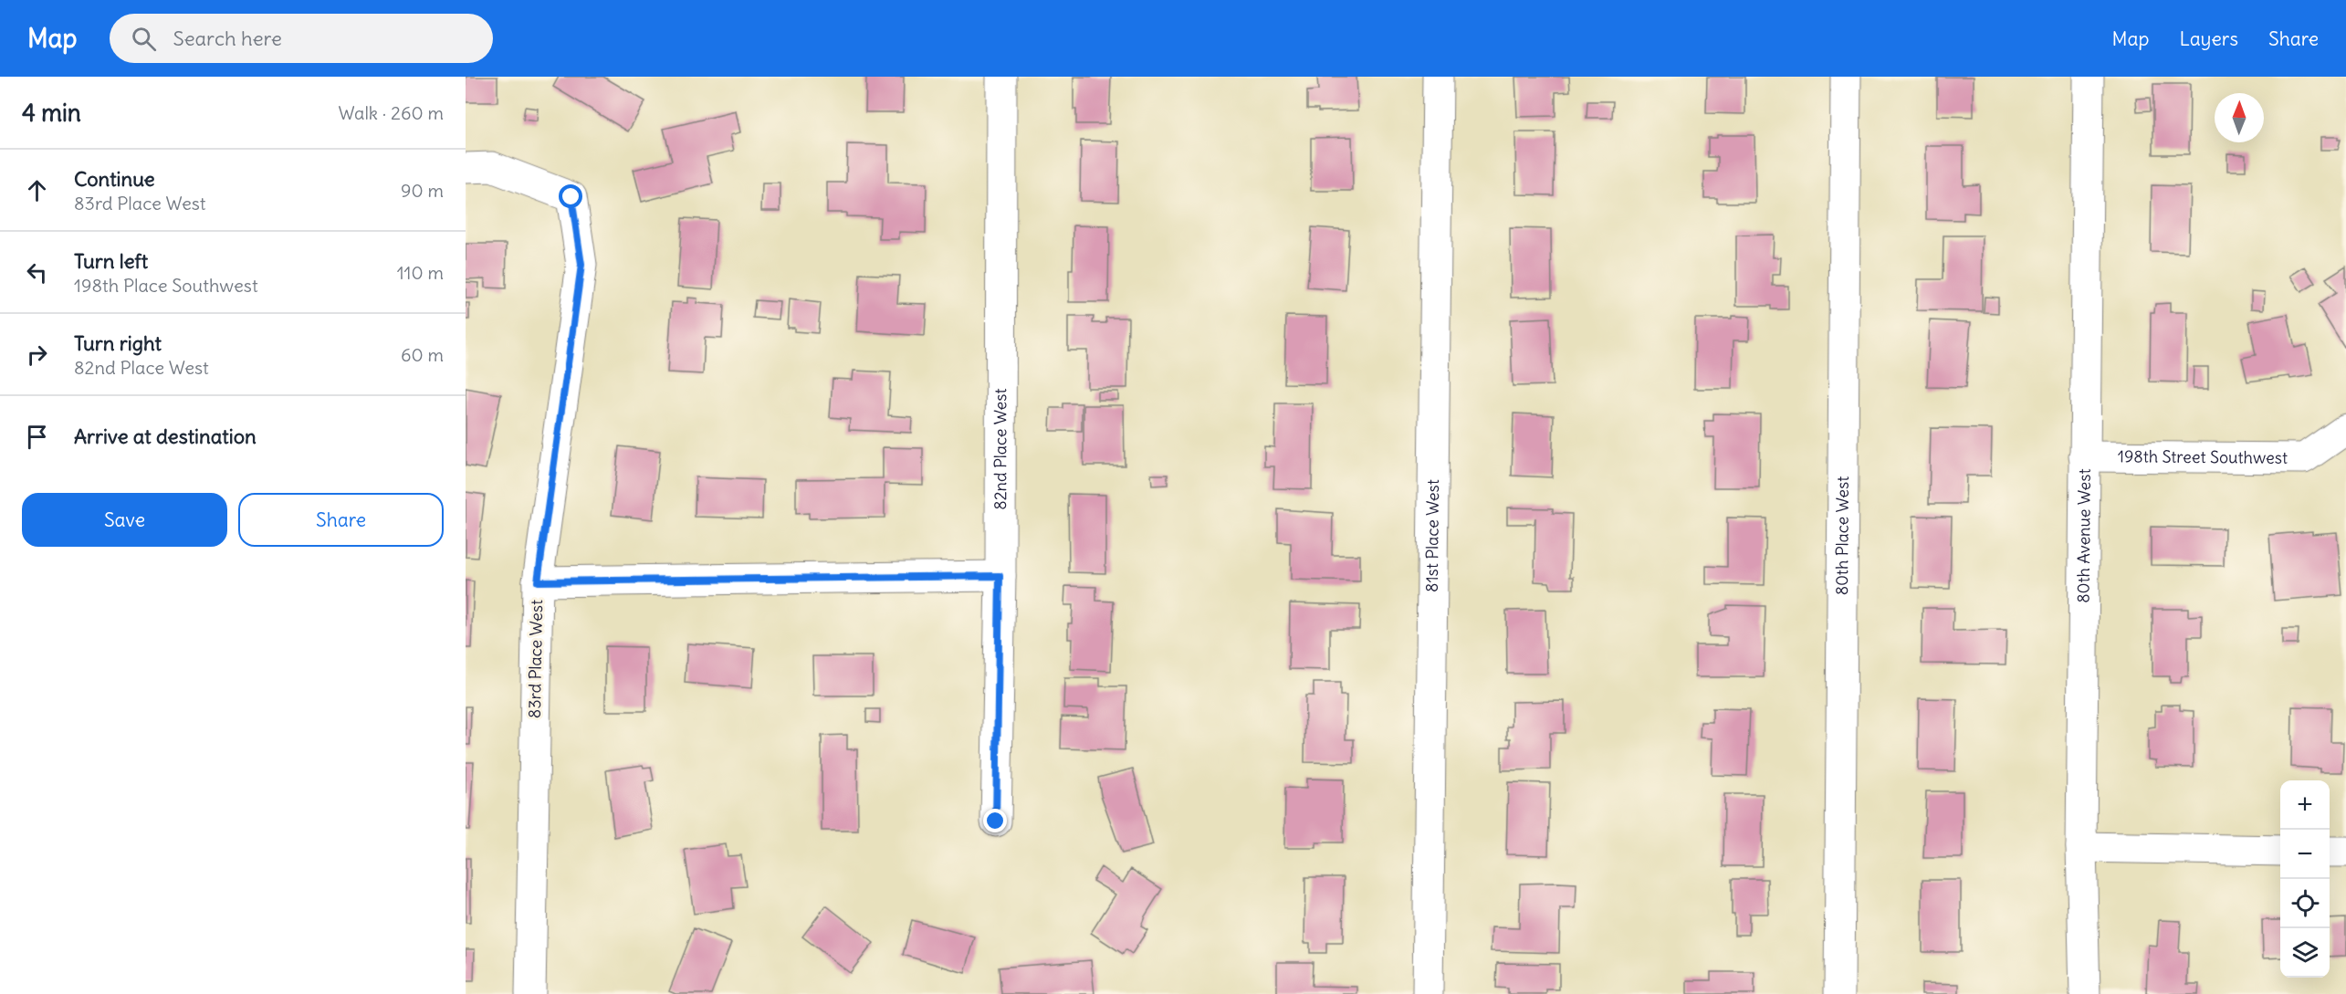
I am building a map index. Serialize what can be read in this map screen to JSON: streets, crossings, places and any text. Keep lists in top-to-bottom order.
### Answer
{
  "streets": {
    "street": [
      "82nd Place West",
      "198th Street Southwest",
      "81st Place West",
      "80th Place West",
      "80th Avenue West",
      "83rd Place West"
    ]
  },
  "crossings": [
    ["198th Street Southwest", "80th Avenue West"]
  ],
  "north": "top",
  "page": {
    "header": "Map",
    "search": "Search here",
    "nav": ["Map", "Layers", "Share"],
    "heading": ["4 min", "Walk · 260 m"],
    "list": [
      ["Continue", "83rd Place West", "90 m"],
      ["Turn left", "198th Place Southwest", "110 m"],
      ["Turn right", "82nd Place West", "60 m"],
      "Arrive at destination"
    ],
    "buttons": ["Save", "Share"],
    "map_buttons": ["+", "−"]
  }
}
